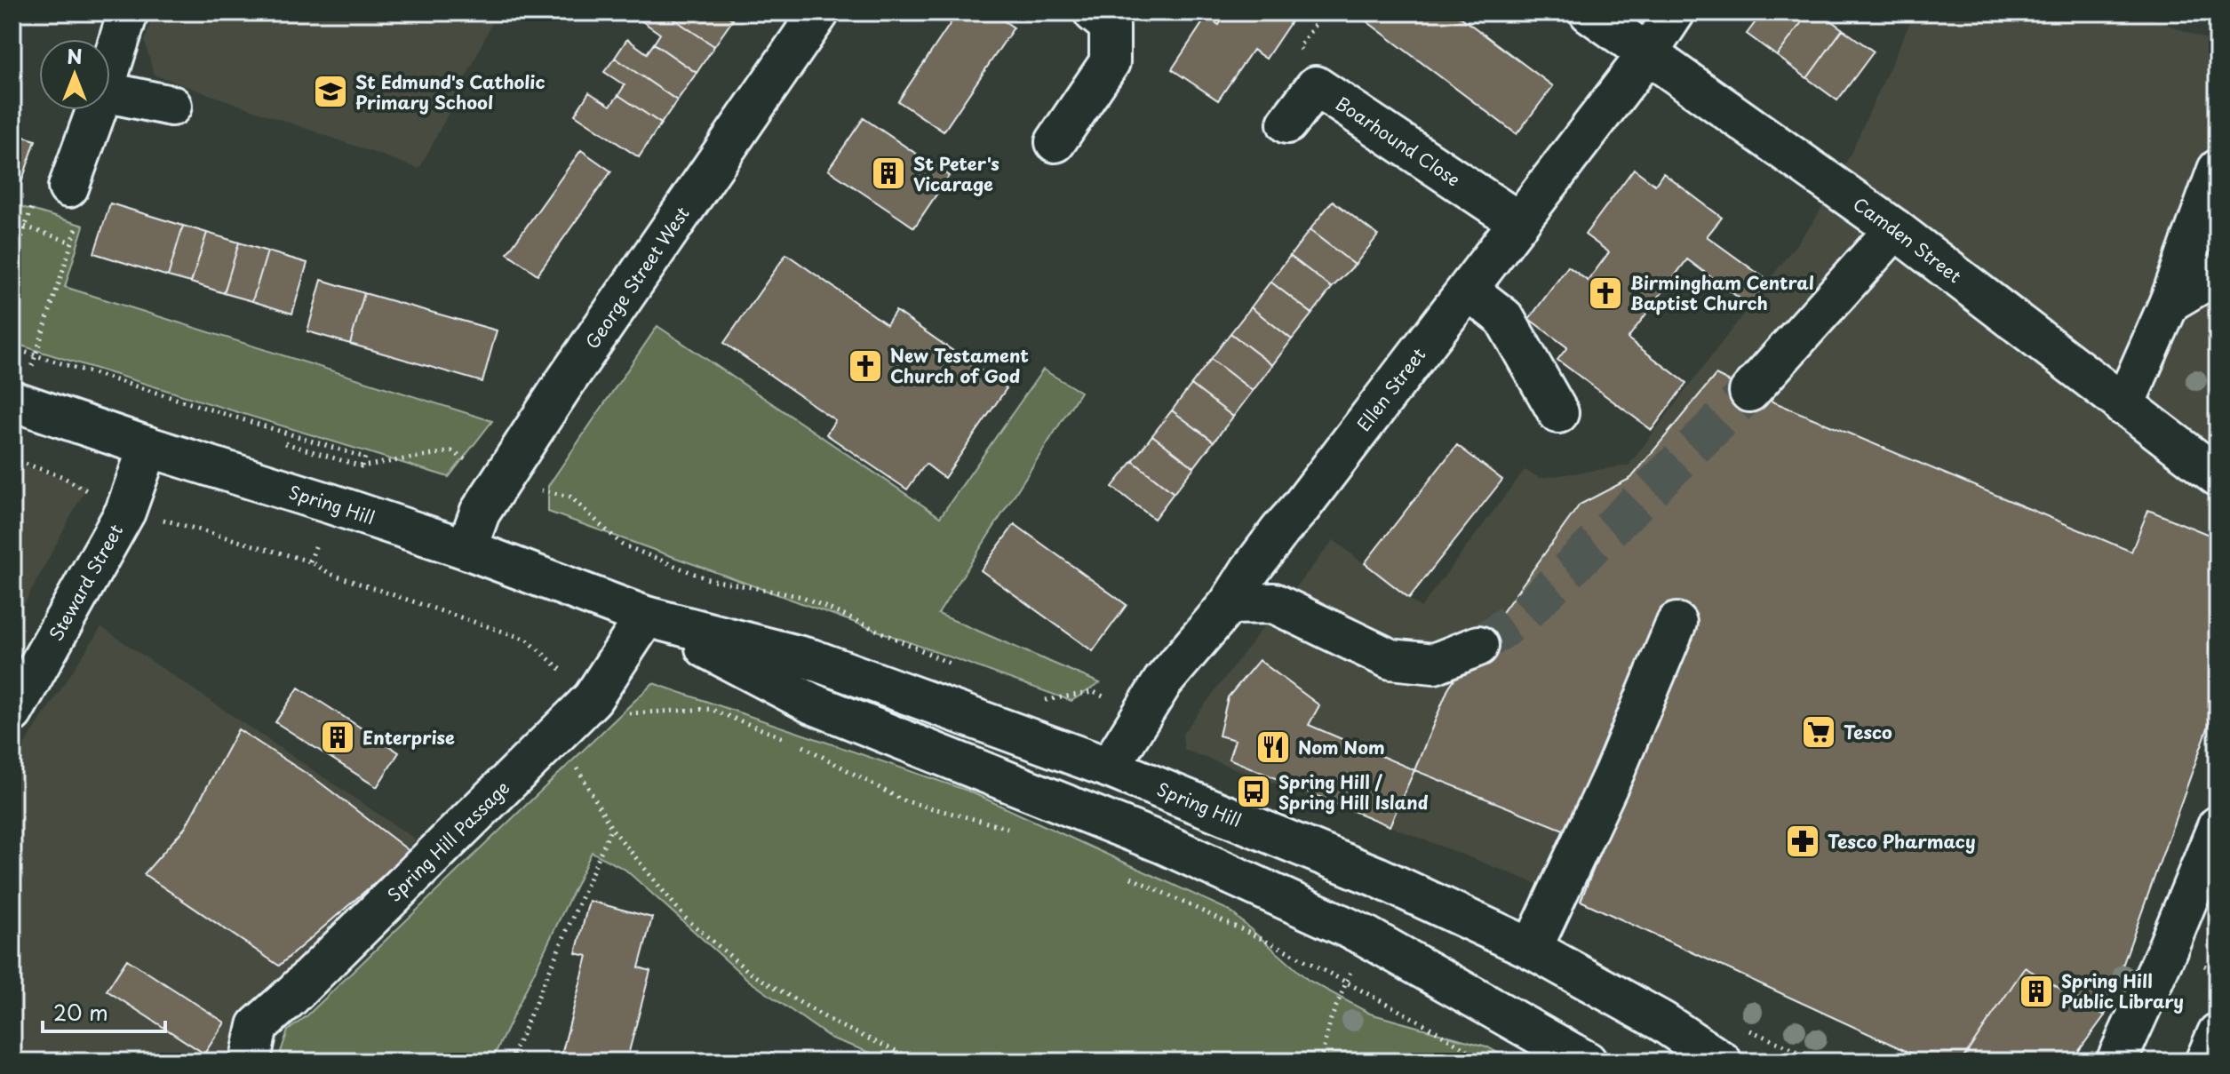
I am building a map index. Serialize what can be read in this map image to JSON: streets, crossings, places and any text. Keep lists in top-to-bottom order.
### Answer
{
  "streets": {
    "main road": [
      "Boarhound Close",
      "Camden Street",
      "George Street West",
      "Ellen Street",
      "Spring Hill",
      "Steward Street",
      "Spring Hill Passage"
    ]
  },
  "crossings": [
    ["Boarhound Close", "Ellen Street"],
    ["Camden Street", "Ellen Street"],
    ["George Street West", "Spring Hill"],
    ["Ellen Street", "Spring Hill"],
    ["Spring Hill", "Steward Street"],
    ["Spring Hill", "Spring Hill Passage"]
  ],
  "places": {
    "school or university": ["St Edmund's Catholic Primary School"],
    "building": ["St Peter's Vicarage", "Enterprise", "Spring Hill Public Library"],
    "church": ["Birmingham Central Baptist Church", "New Testament Church of God"],
    "supermarket": ["Tesco"],
    "restaurant": ["Nom Nom"],
    "bus stop": ["Spring Hill / Spring Hill Island"],
    "pharmacy": ["Tesco Pharmacy"]
  },
  "scale_bar": "20 m",
  "north": "top"
}
